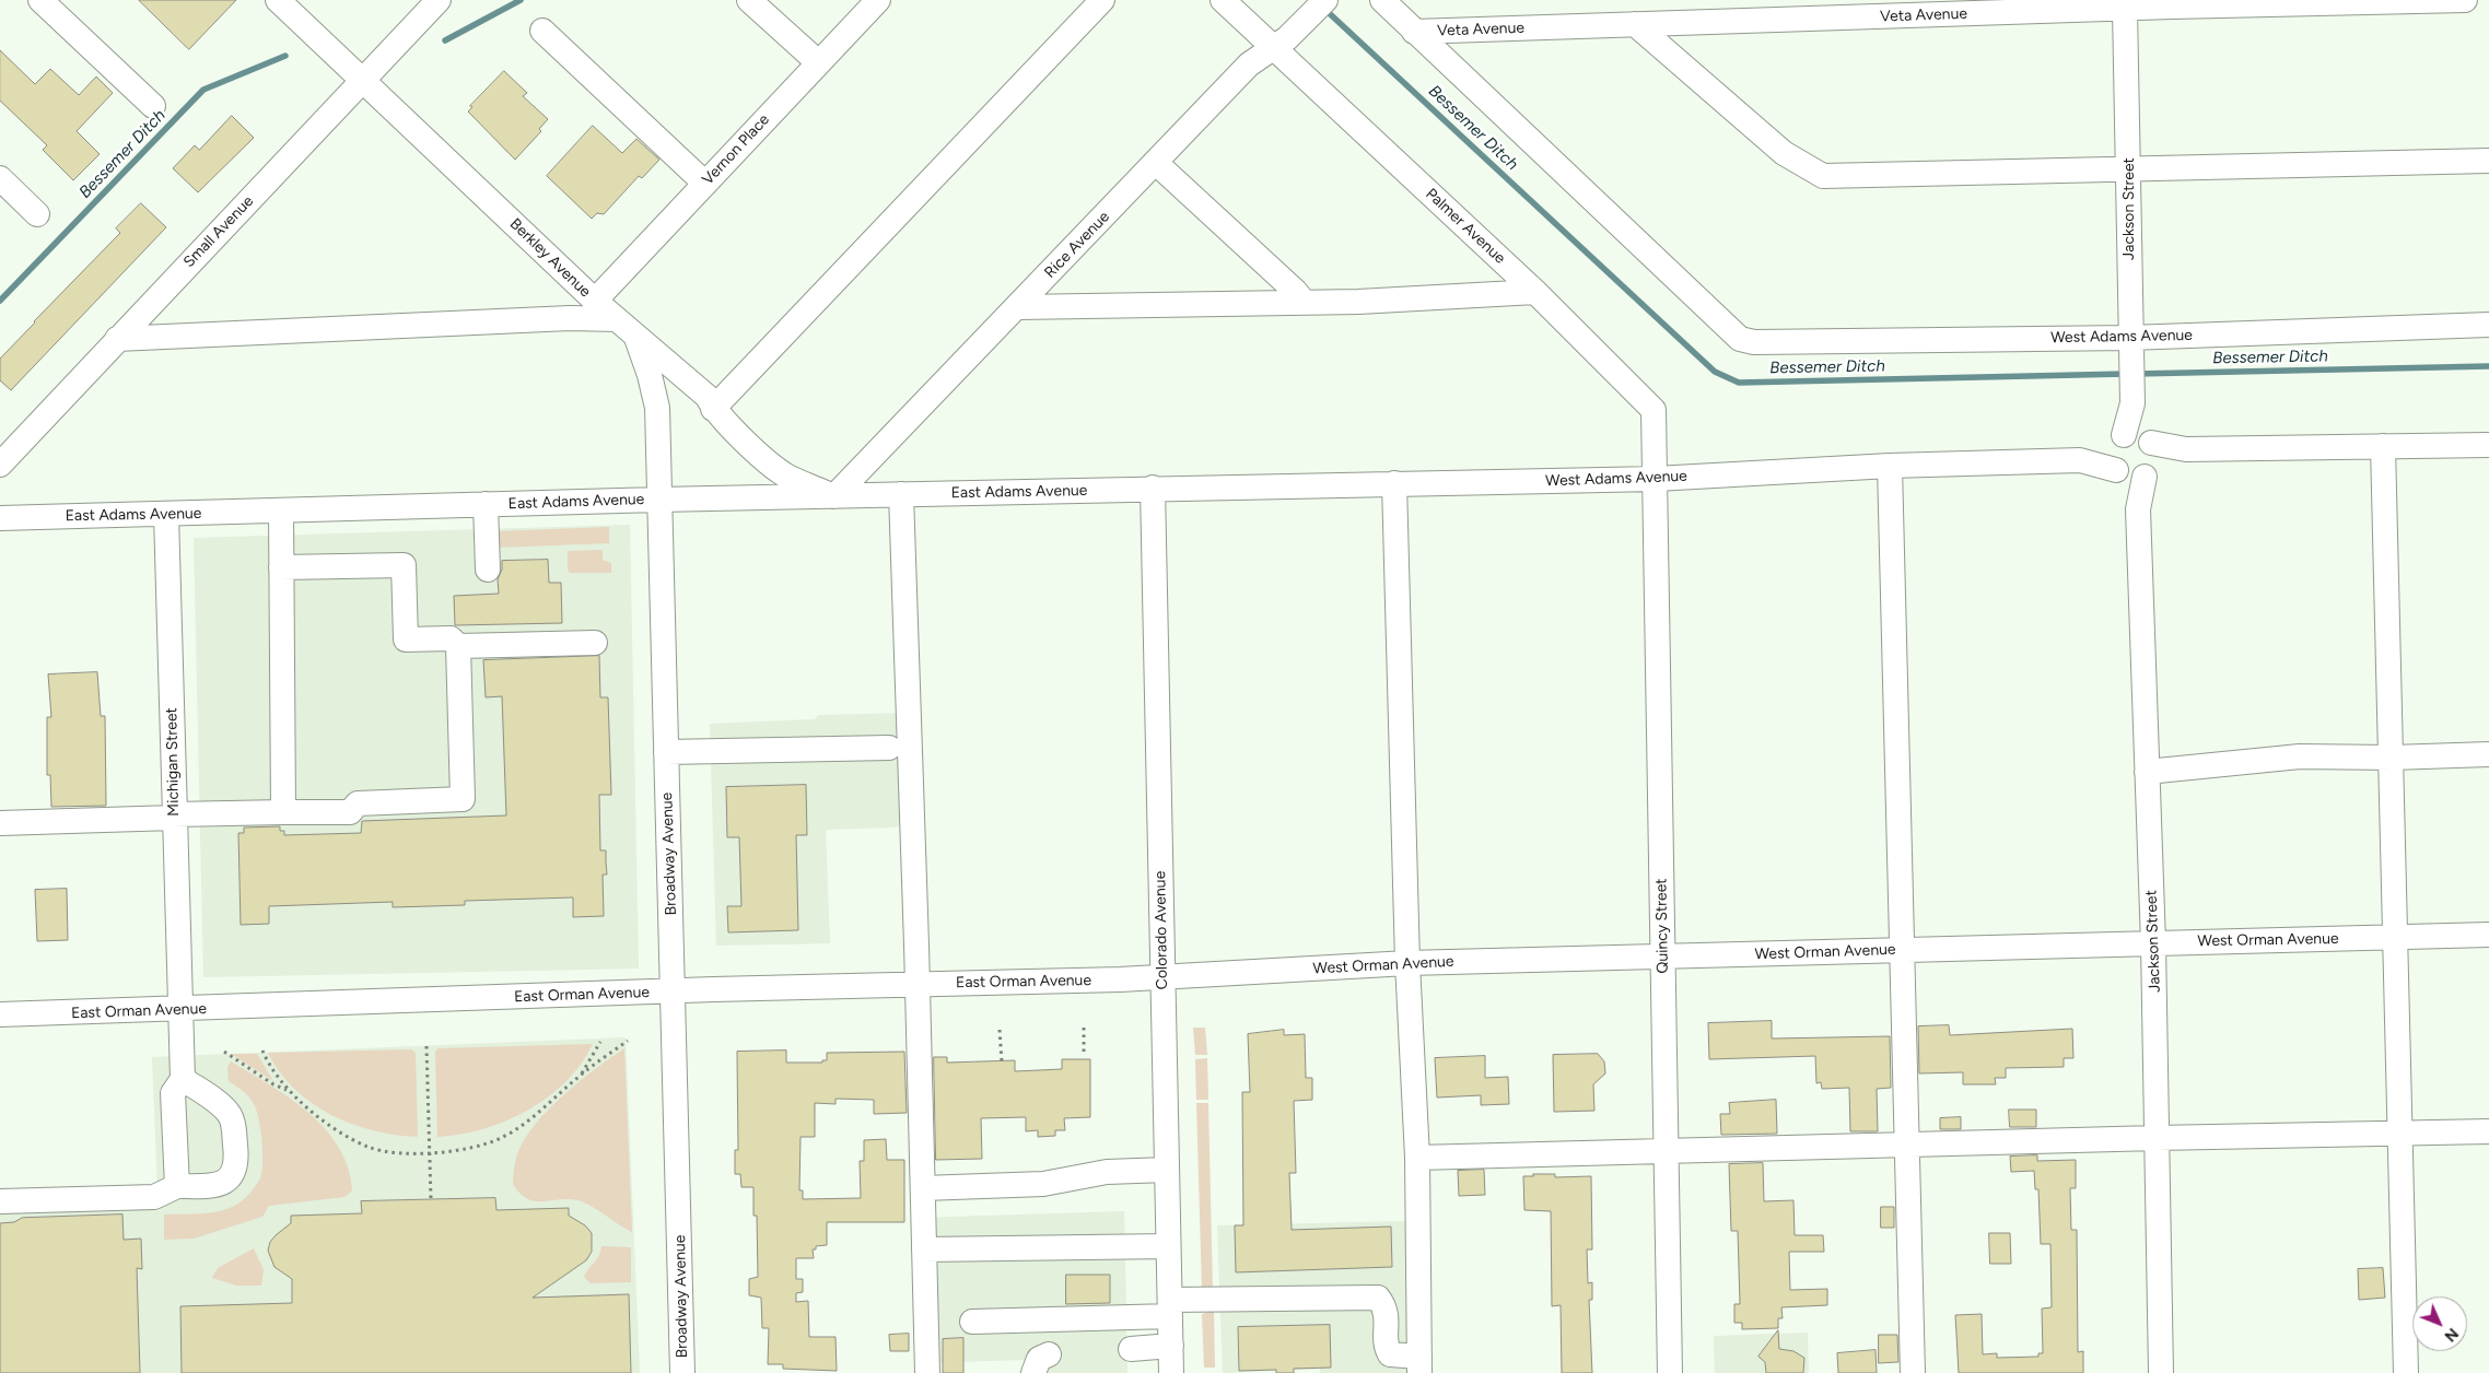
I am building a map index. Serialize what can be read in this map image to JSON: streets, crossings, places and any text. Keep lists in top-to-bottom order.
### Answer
{
  "streets": {
    "street": [
      "Veta Avenue",
      "Vernon Place",
      "Jackson Street",
      "Palmer Avenue",
      "Small Avenue",
      "Rice Avenue",
      "Berkley Avenue",
      "West Adams Avenue",
      "East Adams Avenue",
      "Michigan Street",
      "Broadway Avenue",
      "Quincy Street",
      "Colorado Avenue",
      "West Orman Avenue",
      "East Orman Avenue"
    ]
  },
  "crossings": [
    ["Veta Avenue", "Jackson Street"],
    ["Veta Avenue", "West Adams Avenue"],
    ["Vernon Place", "Berkley Avenue"],
    ["Jackson Street", "West Adams Avenue"],
    ["Jackson Street", "West Orman Avenue"],
    ["Palmer Avenue", "Rice Avenue"],
    ["Palmer Avenue", "West Adams Avenue"],
    ["Palmer Avenue", "Quincy Street"],
    ["Small Avenue", "Berkley Avenue"],
    ["Rice Avenue", "Berkley Avenue"],
    ["Rice Avenue", "East Adams Avenue"],
    ["Berkley Avenue", "East Adams Avenue"],
    ["Berkley Avenue", "Broadway Avenue"],
    ["West Adams Avenue", "East Adams Avenue"],
    ["West Adams Avenue", "Quincy Street"],
    ["West Adams Avenue", "Colorado Avenue"],
    ["East Adams Avenue", "Michigan Street"],
    ["East Adams Avenue", "Broadway Avenue"],
    ["East Adams Avenue", "Colorado Avenue"],
    ["Michigan Street", "East Orman Avenue"],
    ["Broadway Avenue", "East Orman Avenue"],
    ["Quincy Street", "West Orman Avenue"],
    ["Colorado Avenue", "West Orman Avenue"],
    ["Colorado Avenue", "East Orman Avenue"],
    ["West Orman Avenue", "East Orman Avenue"]
  ],
  "water": ["Bessemer Ditch"],
  "north": "bottom right"
}
